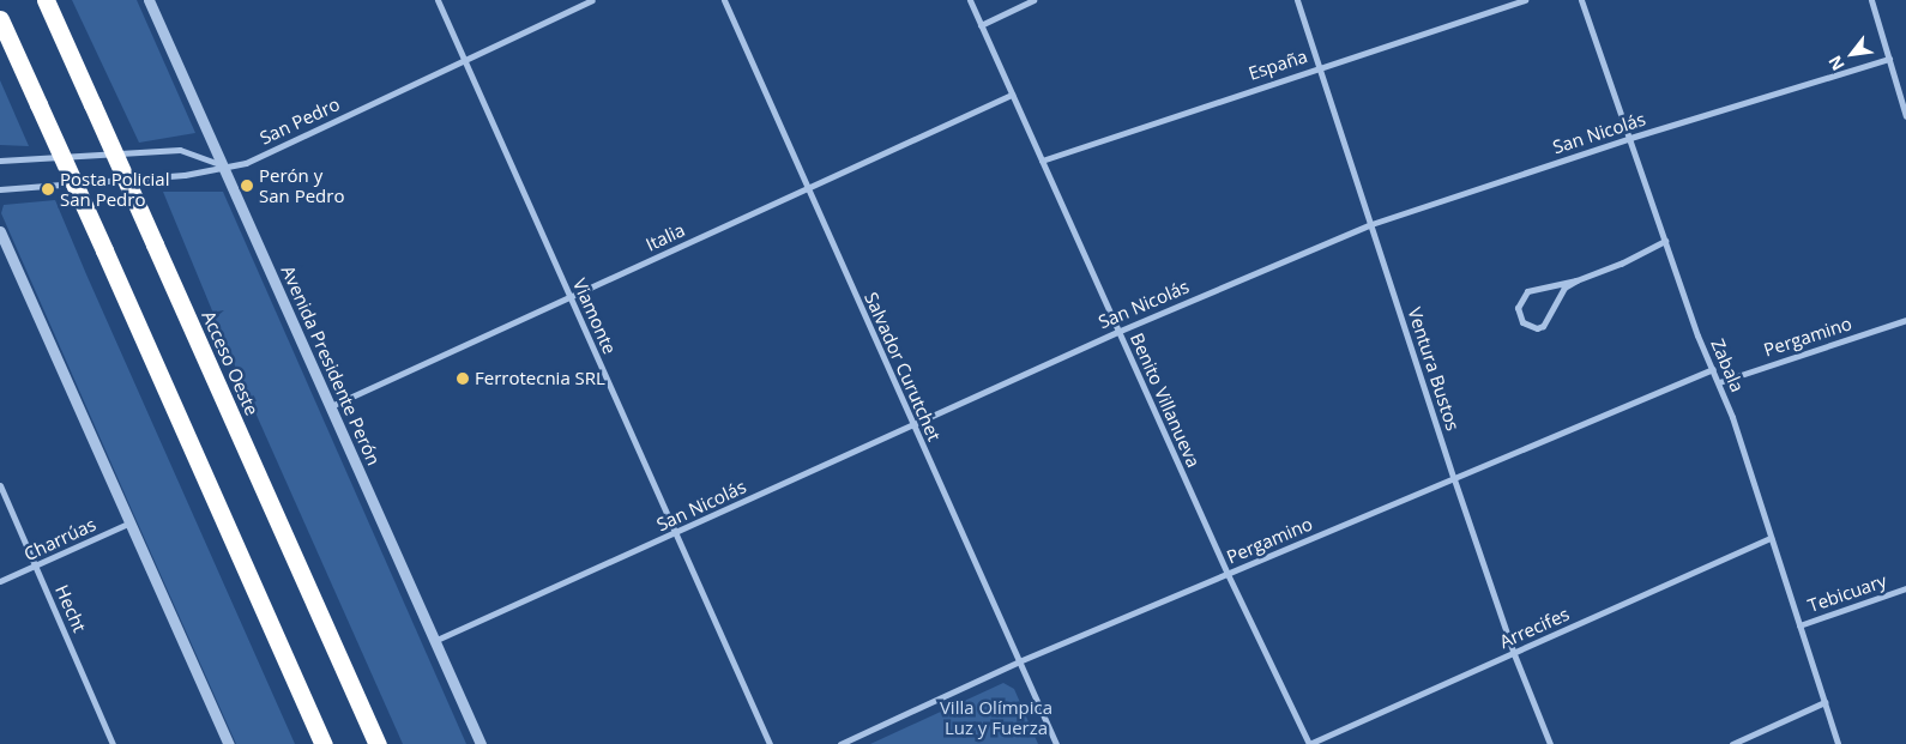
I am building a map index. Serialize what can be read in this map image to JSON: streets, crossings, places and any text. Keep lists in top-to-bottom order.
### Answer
{
  "streets": {
    "highway": ["Acceso Oeste"],
    "street": [
      "España",
      "San Pedro",
      "San Nicolás",
      "Italia",
      "Viamonte",
      "Pergamino",
      "Avenida Presidente Perón",
      "Zabala",
      "Salvador Curutchet",
      "Ventura Bustos",
      "Benito Villanueva",
      "Charrúas",
      "Tebicuary",
      "Hecht",
      "Arrecifes"
    ]
  },
  "crossings": [
    ["España", "Ventura Bustos"],
    ["España", "Benito Villanueva"],
    ["San Pedro", "Viamonte"],
    ["San Pedro", "Avenida Presidente Perón"],
    ["San Nicolás", "Viamonte"],
    ["San Nicolás", "Avenida Presidente Perón"],
    ["San Nicolás", "Zabala"],
    ["San Nicolás", "Salvador Curutchet"],
    ["San Nicolás", "Ventura Bustos"],
    ["San Nicolás", "Benito Villanueva"],
    ["Italia", "Viamonte"],
    ["Italia", "Avenida Presidente Perón"],
    ["Italia", "Salvador Curutchet"],
    ["Italia", "Benito Villanueva"],
    ["Pergamino", "Zabala"],
    ["Pergamino", "Salvador Curutchet"],
    ["Pergamino", "Ventura Bustos"],
    ["Pergamino", "Benito Villanueva"],
    ["Zabala", "Tebicuary"],
    ["Zabala", "Arrecifes"],
    ["Ventura Bustos", "Arrecifes"],
    ["Benito Villanueva", "Arrecifes"],
    ["Charrúas", "Hecht"]
  ],
  "parks": ["Villa Olímpica Luz y Fuerza"],
  "places": ["Perón y San Pedro", "Posta Policial San Pedro", "Ferrotecnia SRL"],
  "north": "bottom left"
}
